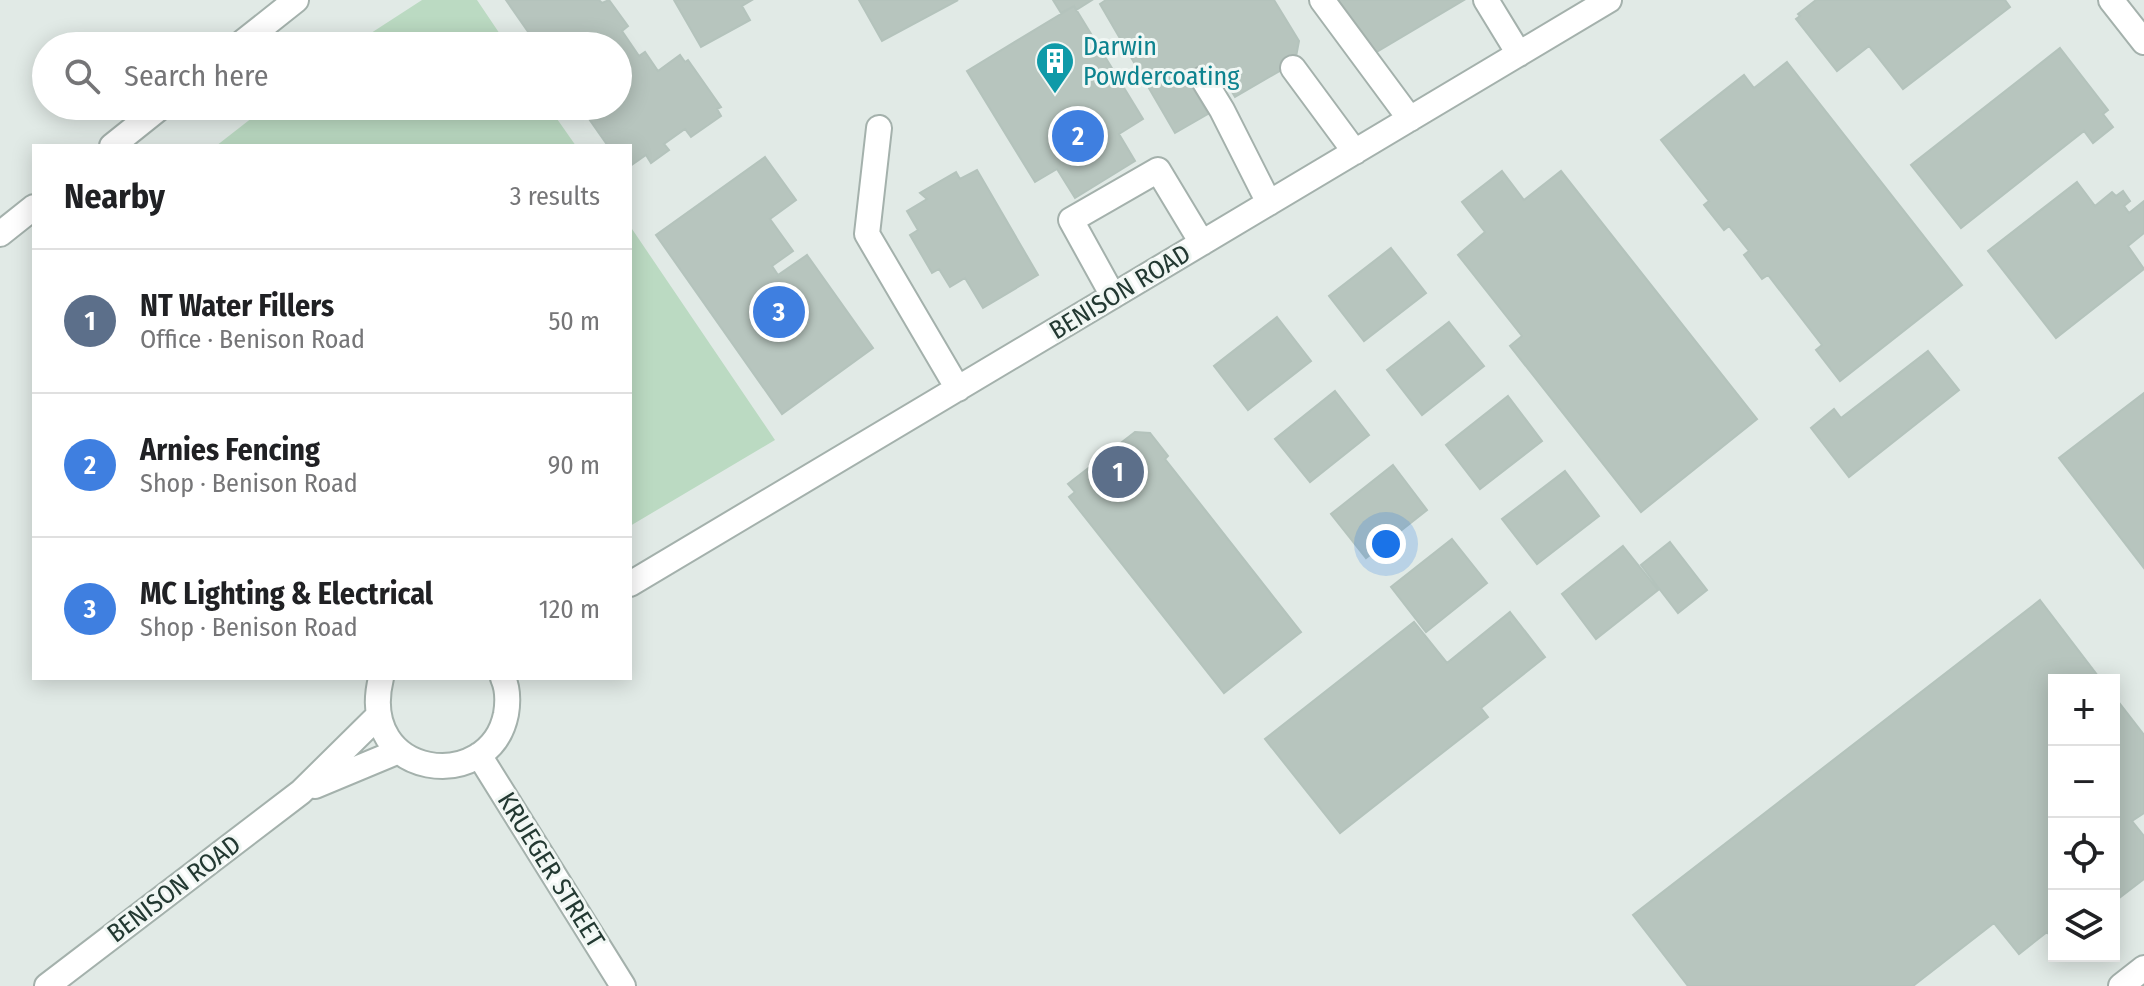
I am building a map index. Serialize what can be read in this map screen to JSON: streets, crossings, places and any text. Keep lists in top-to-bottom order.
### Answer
{
  "streets": {
    "street": ["BENISON ROAD", "KRUEGER STREET"]
  },
  "places": {
    "building": ["Darwin Powdercoating"]
  },
  "page": {
    "search": "Search here",
    "pins": ["2", "3", "1"],
    "heading": ["Nearby", "3 results"],
    "list": [
      {
        "mark": "1",
        "name": "NT Water Fillers",
        "note": "Office · Benison Road",
        "value": "50 m"
      },
      {
        "mark": "2",
        "name": "Arnies Fencing",
        "note": "Shop · Benison Road",
        "value": "90 m"
      },
      {
        "mark": "3",
        "name": "MC Lighting & Electrical",
        "note": "Shop · Benison Road",
        "value": "120 m"
      }
    ],
    "map_buttons": ["+", "−"]
  }
}
